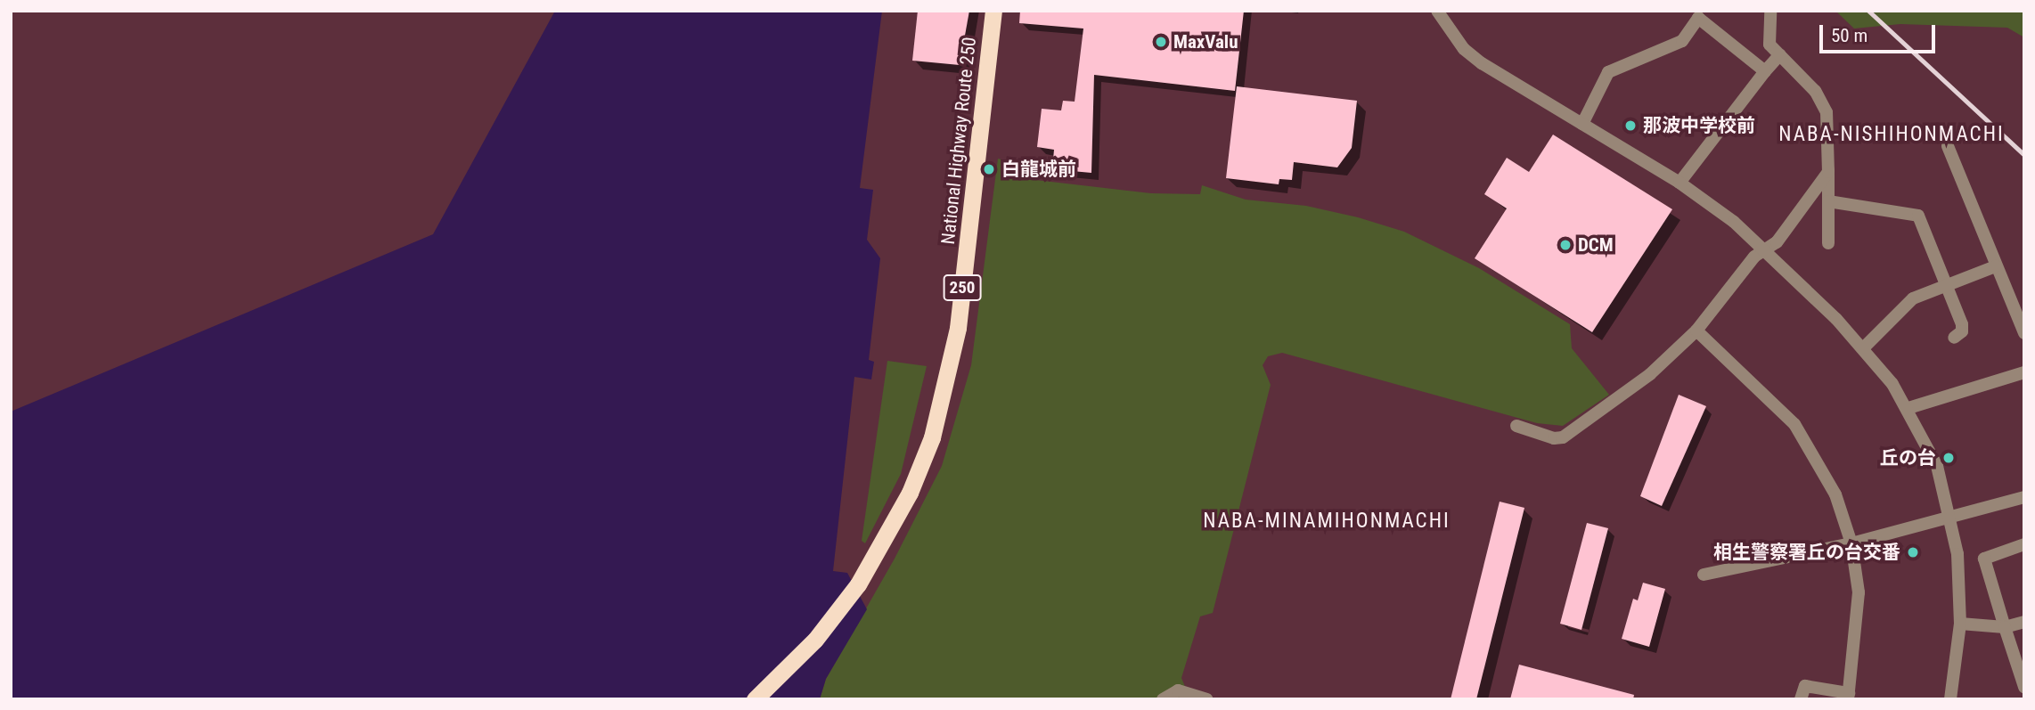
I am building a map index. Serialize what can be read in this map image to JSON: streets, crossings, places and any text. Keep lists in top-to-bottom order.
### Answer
{
  "streets": {
    "highway": ["National Highway Route 250", "250"]
  },
  "districts": ["NABA-NISHIHONMACHI", "NABA-MINAMIHONMACHI"],
  "places": [
    "MaxValu",
    "那波中学校前",
    "白龍城前",
    "DCM",
    "丘の台",
    "相生警察署丘の台交番"
  ],
  "scale_bar": "50 m"
}
